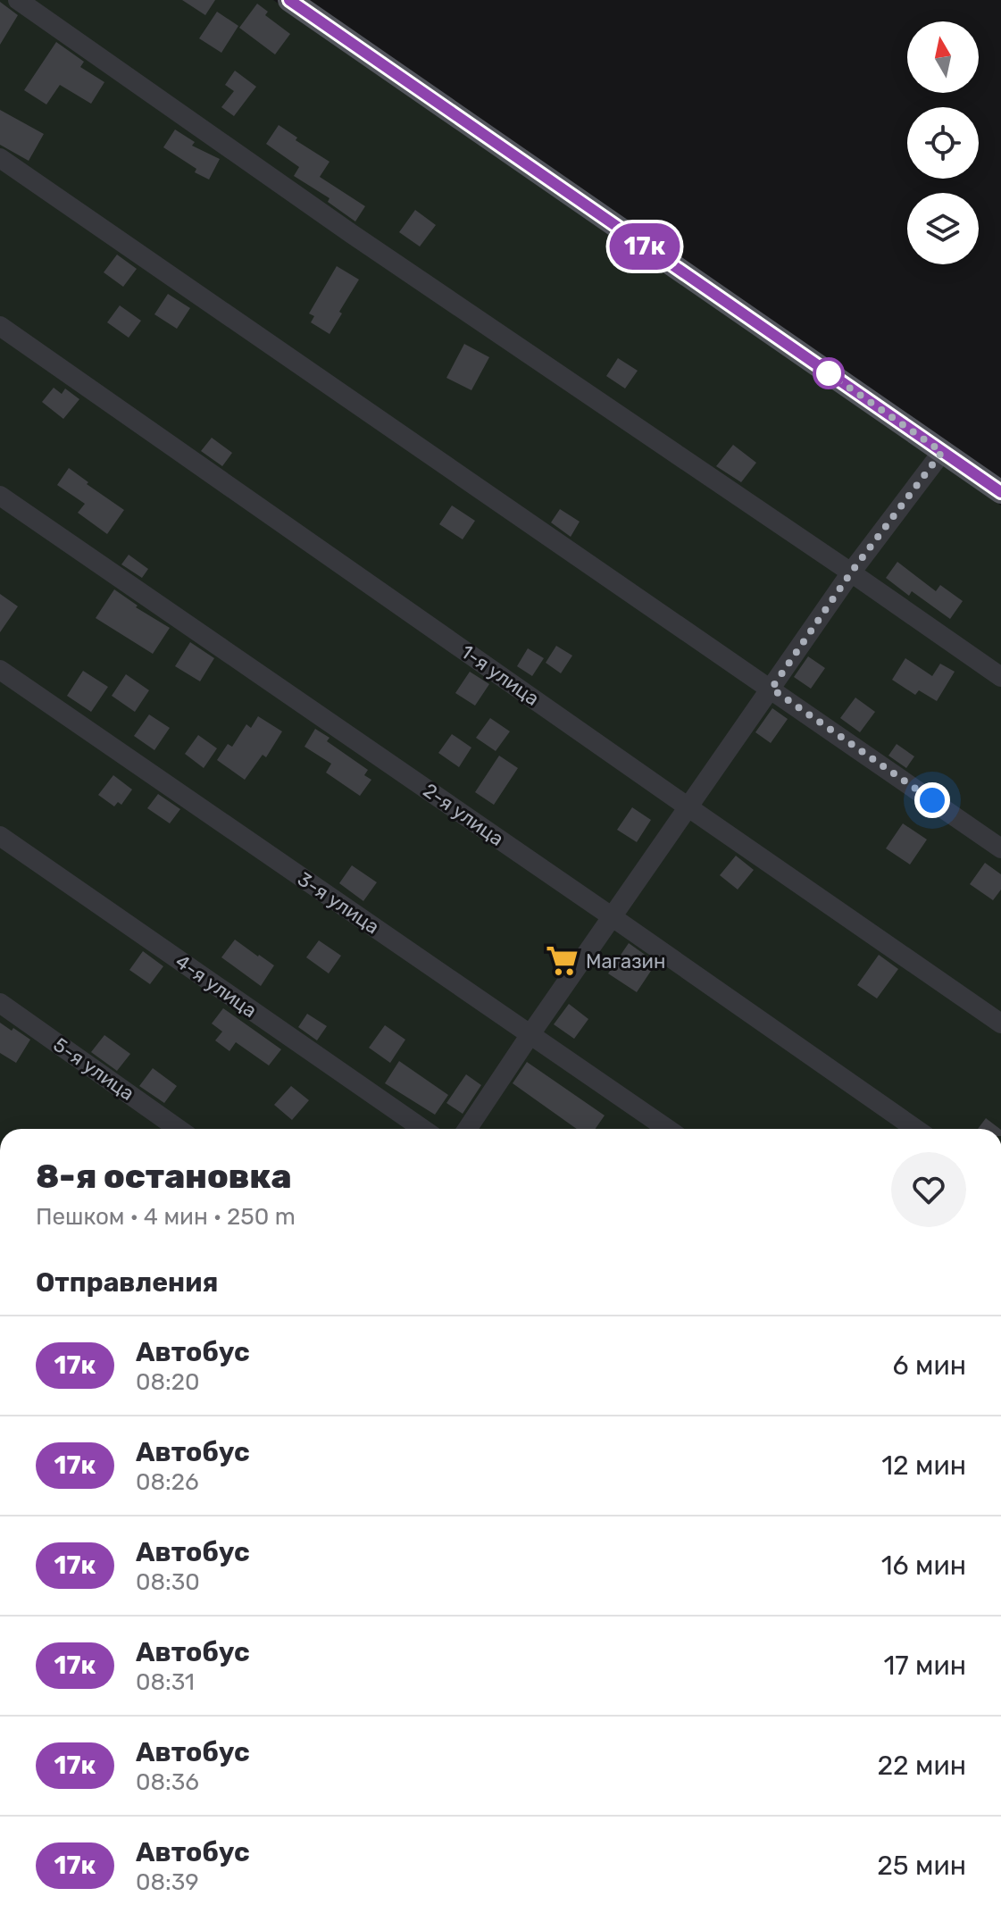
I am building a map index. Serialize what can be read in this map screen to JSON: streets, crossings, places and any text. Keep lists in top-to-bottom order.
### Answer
{
  "streets": {
    "street": [
      "1-я улица",
      "2-я улица",
      "3-я улица",
      "4-я улица",
      "5-я улица"
    ]
  },
  "places": {
    "supermarket": ["Магазин"]
  },
  "lines": ["bus line 17к"],
  "north": "top",
  "page": {
    "on_map": "17к",
    "heading": [
      ["8-я остановка", "Пешком · 4 мин · 250 m"],
      "Отправления"
    ],
    "list": [
      {
        "mark": "17к",
        "name": "Автобус",
        "note": "08:20",
        "value": "6 мин"
      },
      {
        "mark": "17к",
        "name": "Автобус",
        "note": "08:26",
        "value": "12 мин"
      },
      {
        "mark": "17к",
        "name": "Автобус",
        "note": "08:30",
        "value": "16 мин"
      },
      {
        "mark": "17к",
        "name": "Автобус",
        "note": "08:31",
        "value": "17 мин"
      },
      {
        "mark": "17к",
        "name": "Автобус",
        "note": "08:36",
        "value": "22 мин"
      },
      {
        "mark": "17к",
        "name": "Автобус",
        "note": "08:39",
        "value": "25 мин"
      }
    ]
  }
}
